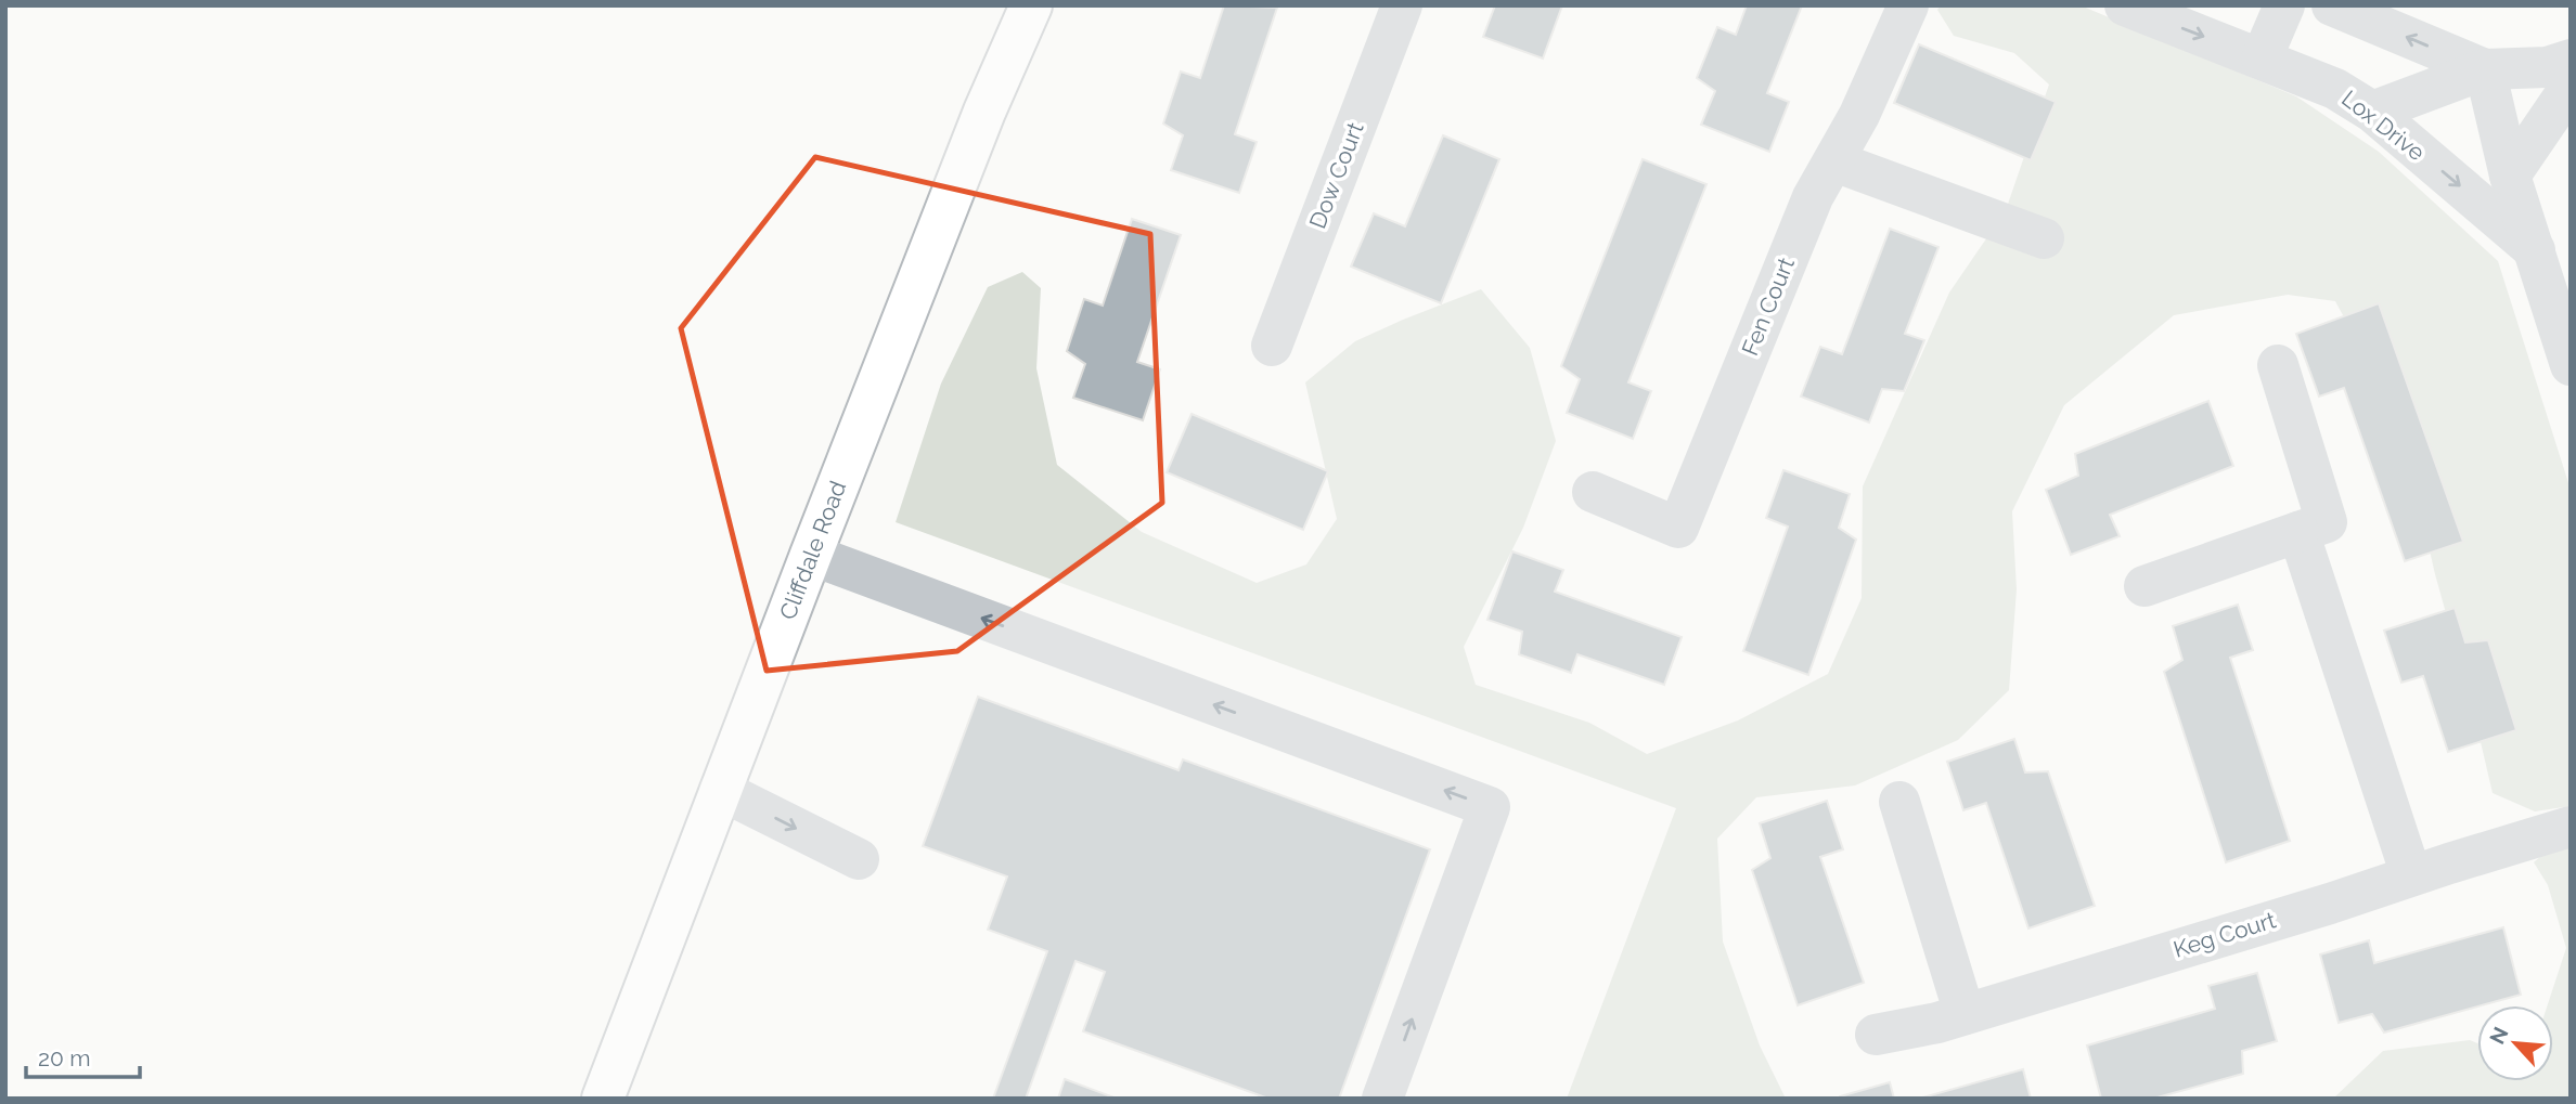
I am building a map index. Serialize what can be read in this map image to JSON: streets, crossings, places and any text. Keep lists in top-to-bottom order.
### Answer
{
  "streets": {
    "main road": ["Cliffdale Road"],
    "street": [
      "Lox Drive",
      "Dow Court",
      "Fen Court",
      "Keg Court"
    ]
  },
  "one_way": ["Lox Drive"],
  "scale_bar": "20 m",
  "north": "top left"
}
